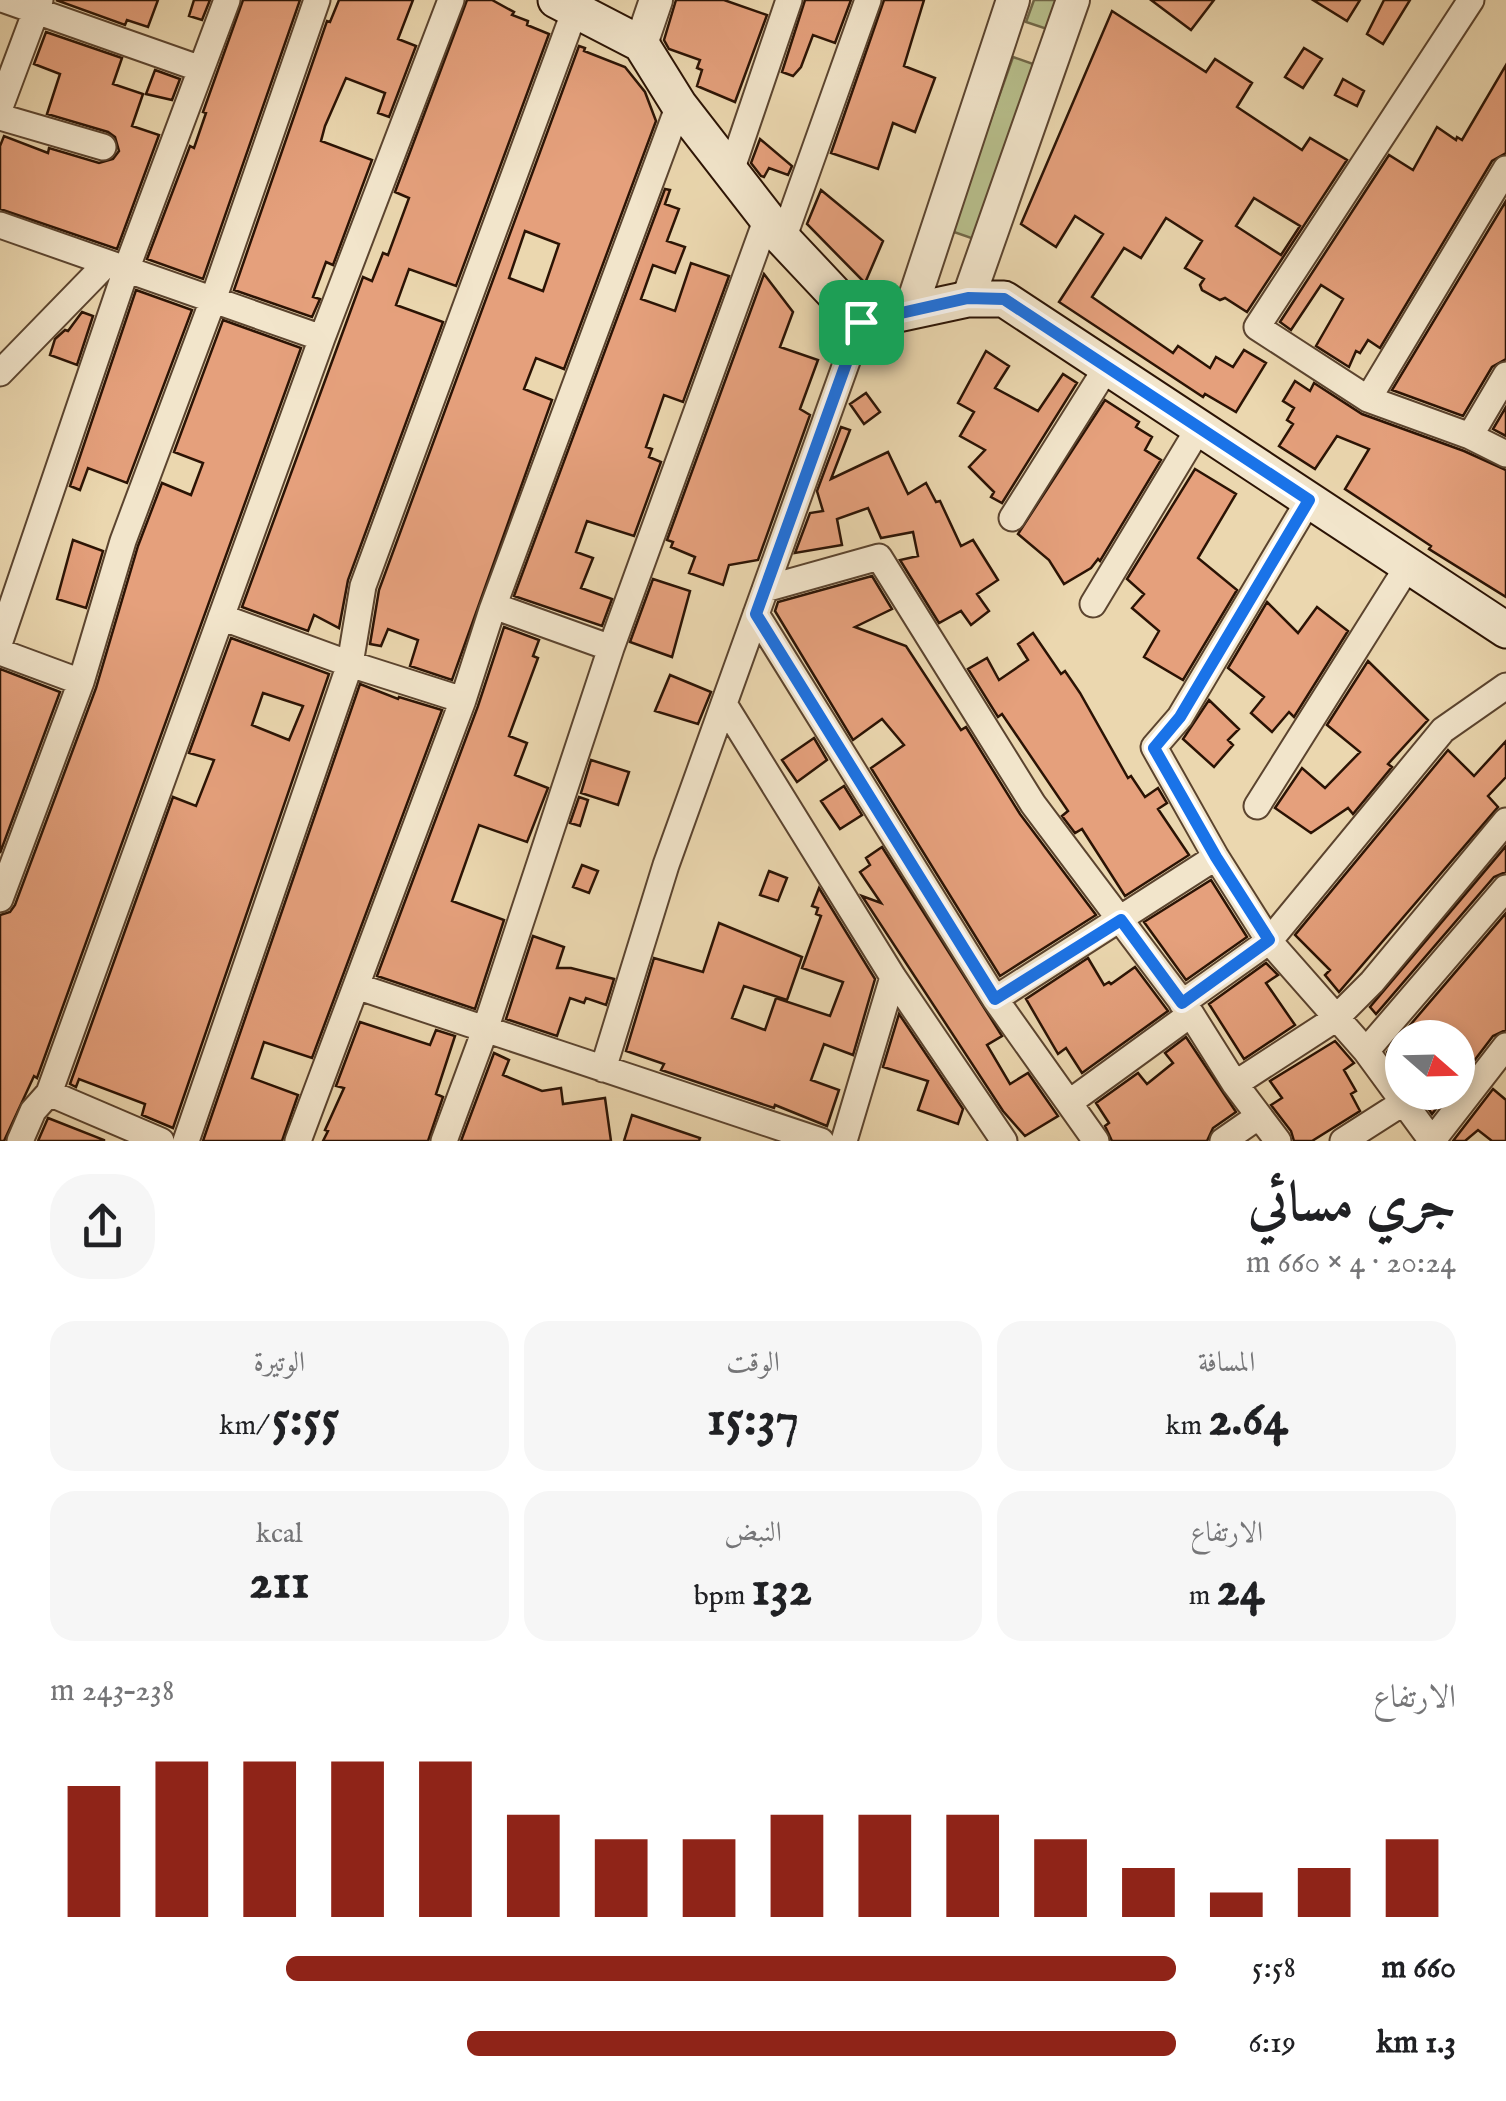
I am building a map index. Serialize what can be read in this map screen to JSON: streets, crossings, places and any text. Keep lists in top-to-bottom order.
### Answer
{
  "north": "right",
  "page": {
    "heading": ["جري مسائي", "20:24 · 4 × 660 m"],
    "stats": [
      ["المسافة", "2.64 km"],
      ["الوقت", "15:37"],
      ["الوتيرة", "5:55 /km"],
      ["الارتفاع", "24 m"],
      ["النبض", "132 bpm"],
      ["kcal", "211"]
    ],
    "chart": ["الارتفاع", "238–243 m"],
    "list": [
      {
        "name": "660 m",
        "note": "5:58"
      },
      {
        "name": "1.3 km",
        "note": "6:19"
      }
    ]
  }
}
